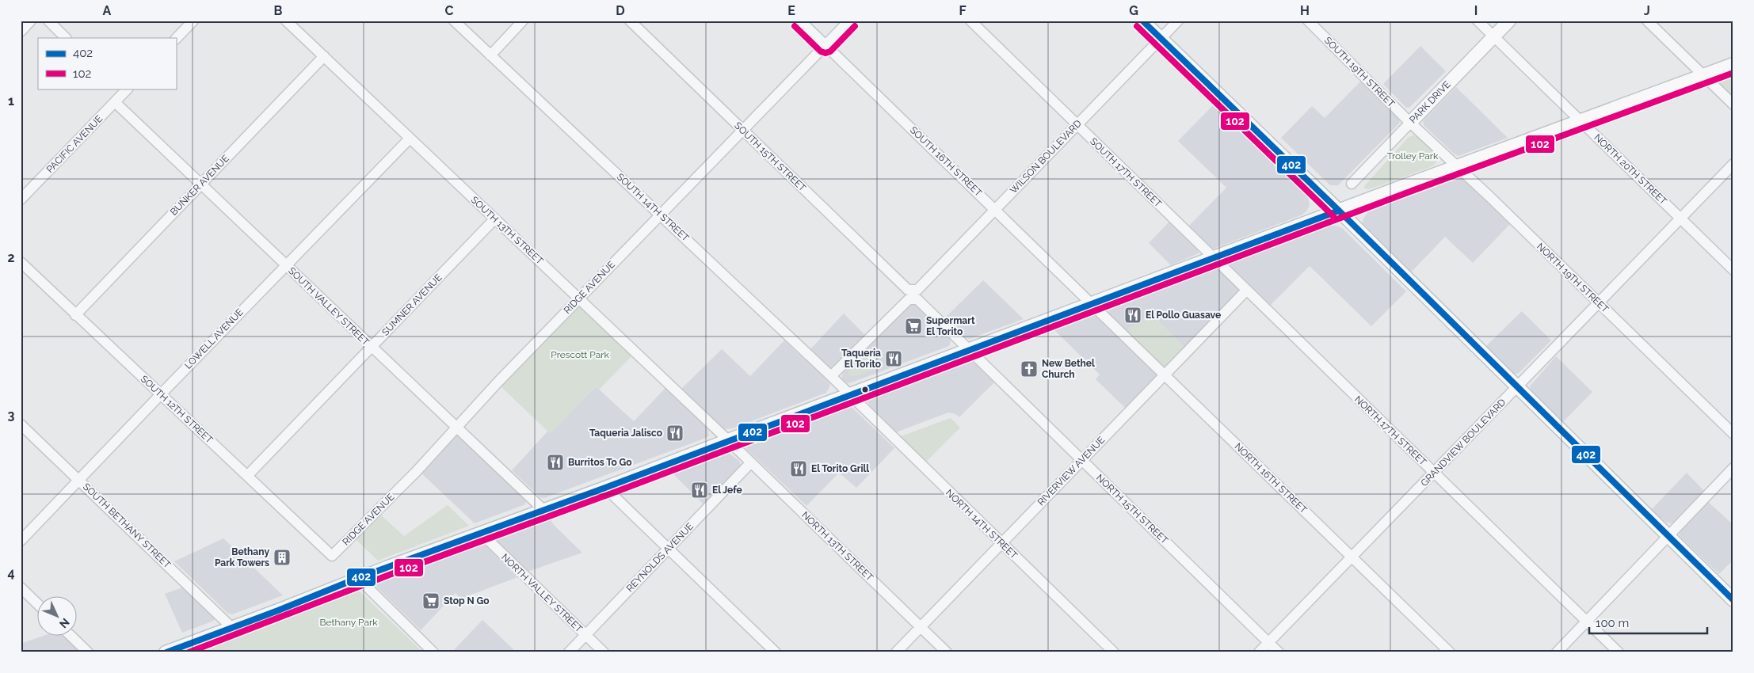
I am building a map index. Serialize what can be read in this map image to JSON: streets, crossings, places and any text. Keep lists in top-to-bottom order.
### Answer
{
  "streets": {
    "main road": ["PARK DRIVE"],
    "street": [
      "SOUTH 19TH STREET",
      "PACIFIC AVENUE",
      "SOUTH 15TH STREET",
      "WILSON BOULEVARD",
      "SOUTH 16TH STREET",
      "NORTH 20TH STREET",
      "SOUTH 17TH STREET",
      "BUNKER AVENUE",
      "SOUTH 14TH STREET",
      "SOUTH 13TH STREET",
      "NORTH 19TH STREET",
      "RIDGE AVENUE",
      "SUMNER AVENUE",
      "SOUTH VALLEY STREET",
      "LOWELL AVENUE",
      "SOUTH 12TH STREET",
      "NORTH 17TH STREET",
      "GRANDVIEW BOULEVARD",
      "RIVERVIEW AVENUE",
      "NORTH 16TH STREET",
      "NORTH 15TH STREET",
      "NORTH 14TH STREET",
      "SOUTH BETHANY STREET",
      "NORTH 13TH STREET",
      "REYNOLDS AVENUE",
      "NORTH VALLEY STREET"
    ]
  },
  "crossings": [
    ["SOUTH 19TH STREET", "PARK DRIVE"],
    ["SOUTH 19TH STREET", "NORTH 19TH STREET"],
    ["PARK DRIVE", "NORTH 20TH STREET"],
    ["PARK DRIVE", "NORTH 19TH STREET"],
    ["PACIFIC AVENUE", "SOUTH VALLEY STREET"],
    ["SOUTH 15TH STREET", "WILSON BOULEVARD"],
    ["SOUTH 15TH STREET", "RIDGE AVENUE"],
    ["SOUTH 15TH STREET", "NORTH 15TH STREET"],
    ["WILSON BOULEVARD", "SOUTH 16TH STREET"],
    ["WILSON BOULEVARD", "SOUTH 17TH STREET"],
    ["WILSON BOULEVARD", "SOUTH 14TH STREET"],
    ["SOUTH 16TH STREET", "RIDGE AVENUE"],
    ["SOUTH 16TH STREET", "NORTH 16TH STREET"],
    ["NORTH 20TH STREET", "GRANDVIEW BOULEVARD"],
    ["SOUTH 17TH STREET", "NORTH 17TH STREET"],
    ["BUNKER AVENUE", "SOUTH 13TH STREET"],
    ["BUNKER AVENUE", "SOUTH VALLEY STREET"],
    ["BUNKER AVENUE", "SOUTH 12TH STREET"],
    ["SOUTH 14TH STREET", "RIDGE AVENUE"],
    ["SOUTH 14TH STREET", "NORTH 14TH STREET"],
    ["SOUTH 13TH STREET", "RIDGE AVENUE"],
    ["SOUTH 13TH STREET", "SUMNER AVENUE"],
    ["SOUTH 13TH STREET", "LOWELL AVENUE"],
    ["SOUTH 13TH STREET", "NORTH 13TH STREET"],
    ["NORTH 19TH STREET", "GRANDVIEW BOULEVARD"],
    ["RIDGE AVENUE", "SOUTH VALLEY STREET"],
    ["RIDGE AVENUE", "SOUTH 12TH STREET"],
    ["SUMNER AVENUE", "SOUTH VALLEY STREET"],
    ["SUMNER AVENUE", "SOUTH 12TH STREET"],
    ["SOUTH VALLEY STREET", "LOWELL AVENUE"],
    ["LOWELL AVENUE", "SOUTH 12TH STREET"],
    ["LOWELL AVENUE", "SOUTH BETHANY STREET"],
    ["NORTH 17TH STREET", "GRANDVIEW BOULEVARD"],
    ["NORTH 17TH STREET", "RIVERVIEW AVENUE"],
    ["GRANDVIEW BOULEVARD", "NORTH 16TH STREET"],
    ["GRANDVIEW BOULEVARD", "NORTH 15TH STREET"],
    ["RIVERVIEW AVENUE", "NORTH 16TH STREET"],
    ["RIVERVIEW AVENUE", "NORTH 15TH STREET"],
    ["RIVERVIEW AVENUE", "NORTH 14TH STREET"],
    ["RIVERVIEW AVENUE", "NORTH 13TH STREET"],
    ["NORTH 13TH STREET", "REYNOLDS AVENUE"],
    ["REYNOLDS AVENUE", "NORTH VALLEY STREET"]
  ],
  "parks": ["Trolley Park", "Prescott Park", "Bethany Park"],
  "places": {
    "restaurant": [
      "El Pollo Guasave",
      "Taqueria El Torito",
      "Taqueria Jalisco",
      "Burritos To Go",
      "El Torito Grill",
      "El Jefe"
    ],
    "supermarket": ["Supermart El Torito", "Stop N Go"],
    "church": ["New Bethel Church"],
    "building": ["Bethany Park Towers"]
  },
  "lines": ["transit line 402", "transit line 102"],
  "legend": ["402", "102"],
  "scale_bar": "100 m",
  "north": "bottom right",
  "grid": {
    "columns": [
      "A",
      "B",
      "C",
      "D",
      "E",
      "F",
      "G",
      "H",
      "I",
      "J"
    ],
    "rows": [
      "1",
      "2",
      "3",
      "4"
    ]
  }
}
